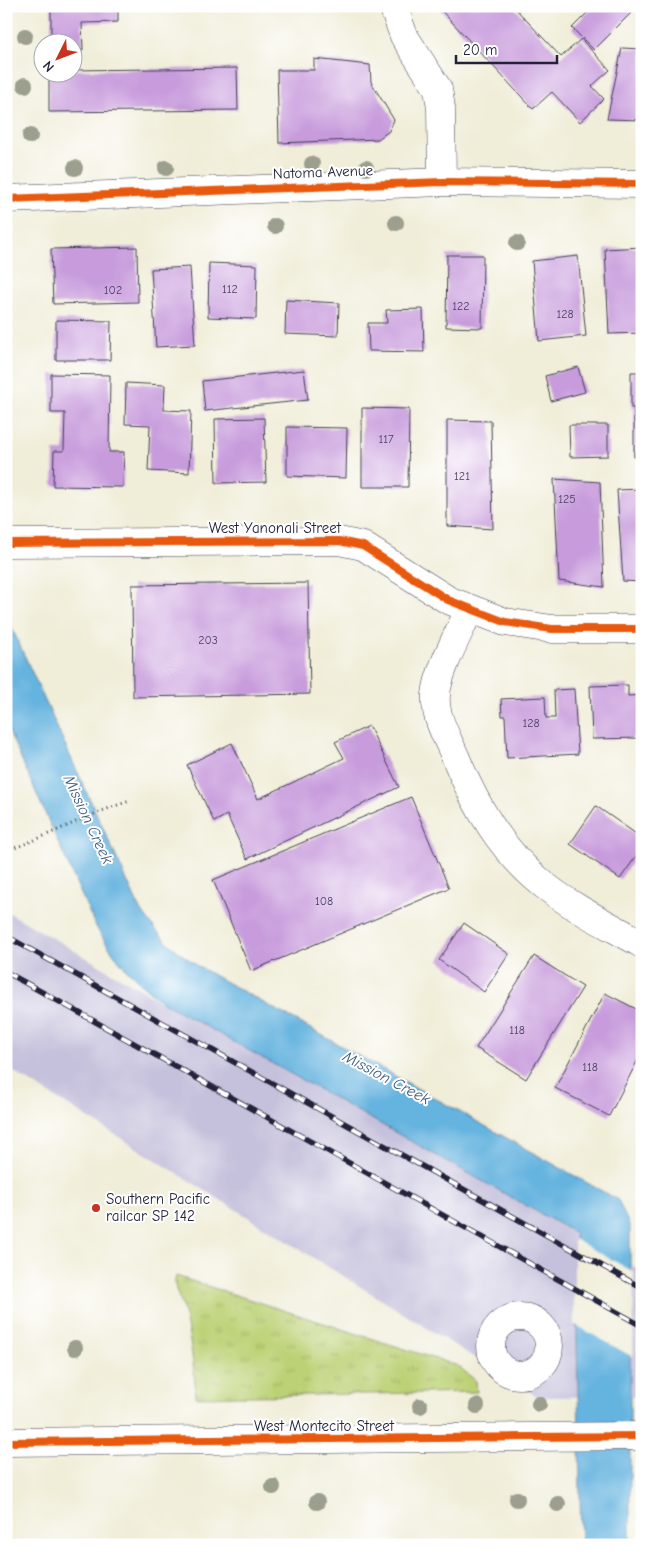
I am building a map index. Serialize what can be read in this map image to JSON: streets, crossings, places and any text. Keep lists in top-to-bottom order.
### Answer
{
  "streets": {
    "street": ["Natoma Avenue", "West Yanonali Street", "West Montecito Street"]
  },
  "water": ["Mission Creek"],
  "places": ["Southern Pacific railcar SP 142"],
  "house_numbers": [
    "112",
    "102",
    "122",
    "128",
    "117",
    "121",
    "125",
    "203",
    "128",
    "108",
    "118",
    "118"
  ],
  "scale_bar": "20 m",
  "north": "bottom left"
}
